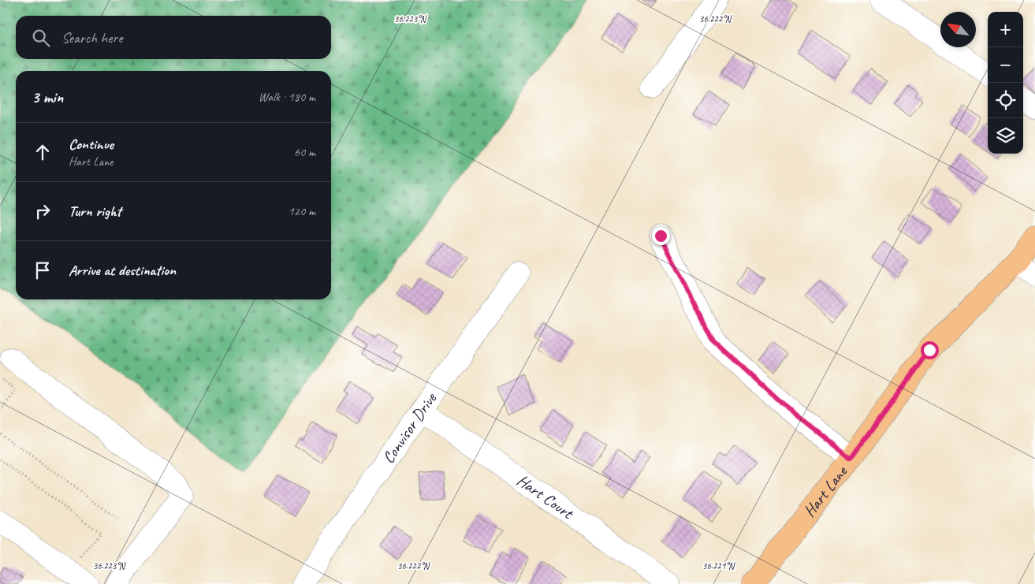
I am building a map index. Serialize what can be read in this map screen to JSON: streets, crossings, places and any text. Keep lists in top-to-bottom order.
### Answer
{
  "streets": {
    "main road": ["Hart Lane"],
    "street": ["Convisor Drive", "Hart Court"]
  },
  "crossings": [
    ["Convisor Drive", "Hart Court"]
  ],
  "north": "top left",
  "page": {
    "map_buttons": ["+", "−"],
    "search": "Search here",
    "heading": ["3 min", "Walk · 180 m"],
    "list": [
      ["Continue", "Hart Lane", "60 m"],
      ["Turn right", "120 m"],
      "Arrive at destination"
    ]
  },
  "coordinates": ["36.223°N", "36.222°N", "36.221°N"]
}
